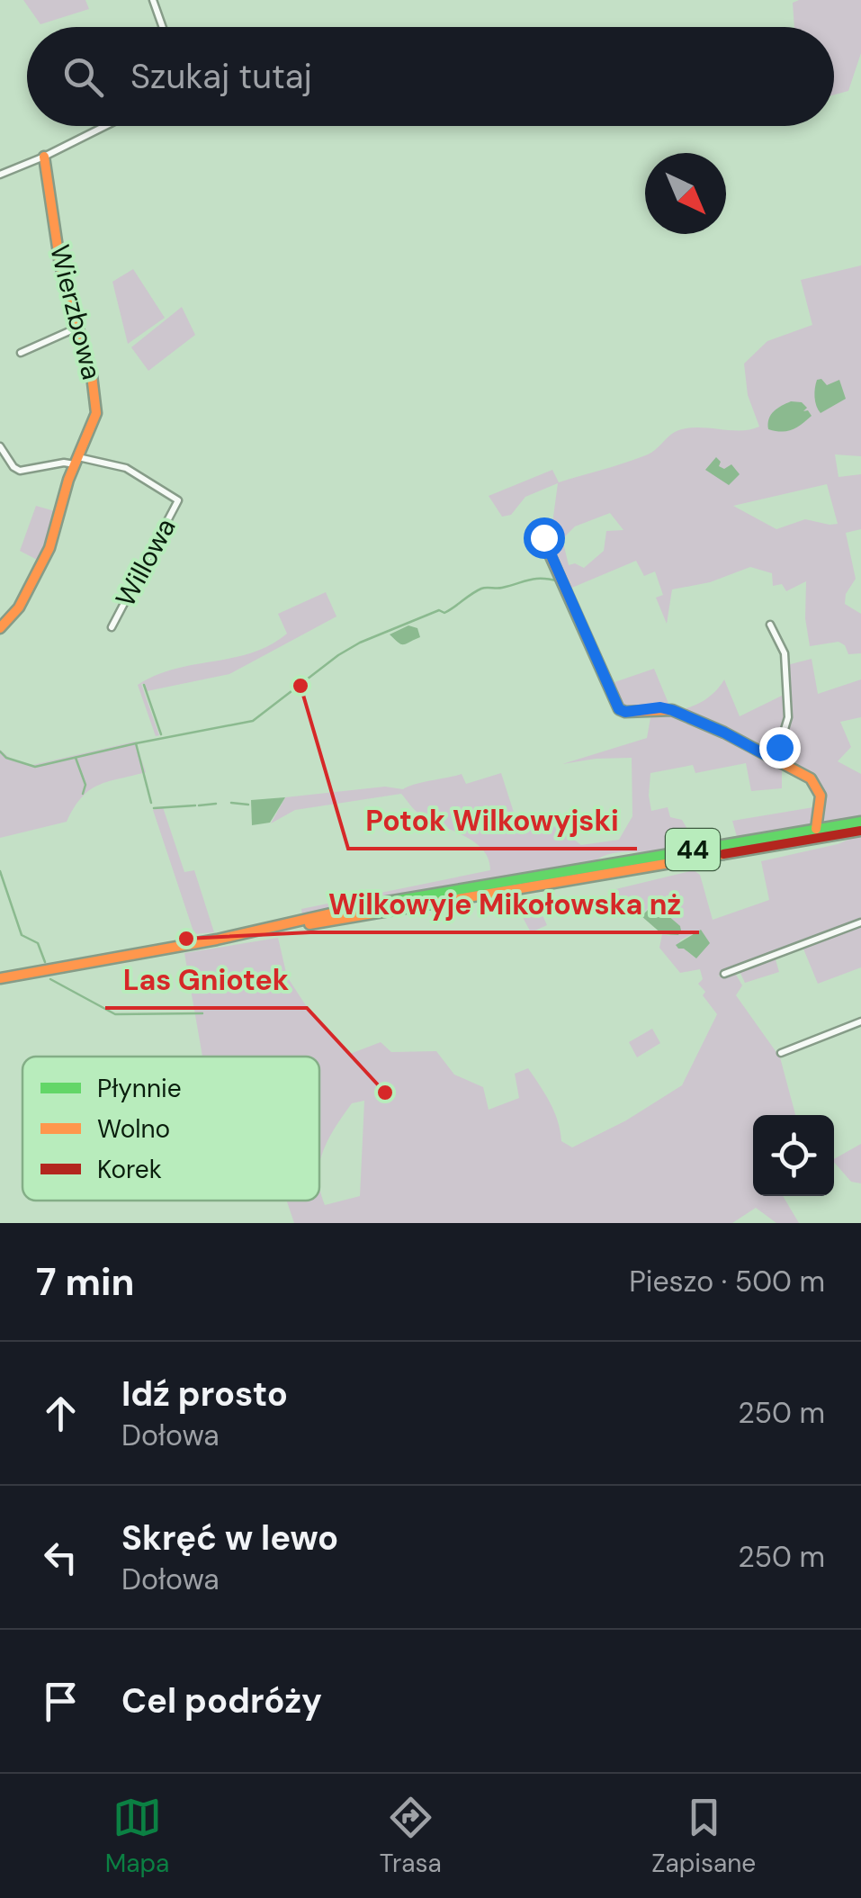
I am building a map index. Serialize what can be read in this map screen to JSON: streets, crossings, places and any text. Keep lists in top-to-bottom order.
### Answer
{
  "streets": {
    "main road": ["Wierzbowa", "44"],
    "street": ["Willowa"]
  },
  "crossings": [
    ["Wierzbowa", "Willowa"]
  ],
  "places": ["Potok Wilkowyjski", "Wilkowyje Mikołowska nż", "Las Gniotek"],
  "legend": ["Płynnie", "Wolno", "Korek"],
  "north": "bottom right",
  "page": {
    "search": "Szukaj tutaj",
    "heading": ["7 min", "Pieszo · 500 m"],
    "list": [
      ["Idź prosto", "Dołowa", "250 m"],
      ["Skręć w lewo", "Dołowa", "250 m"],
      "Cel podróży"
    ],
    "nav": ["Mapa", "Trasa", "Zapisane"]
  }
}
